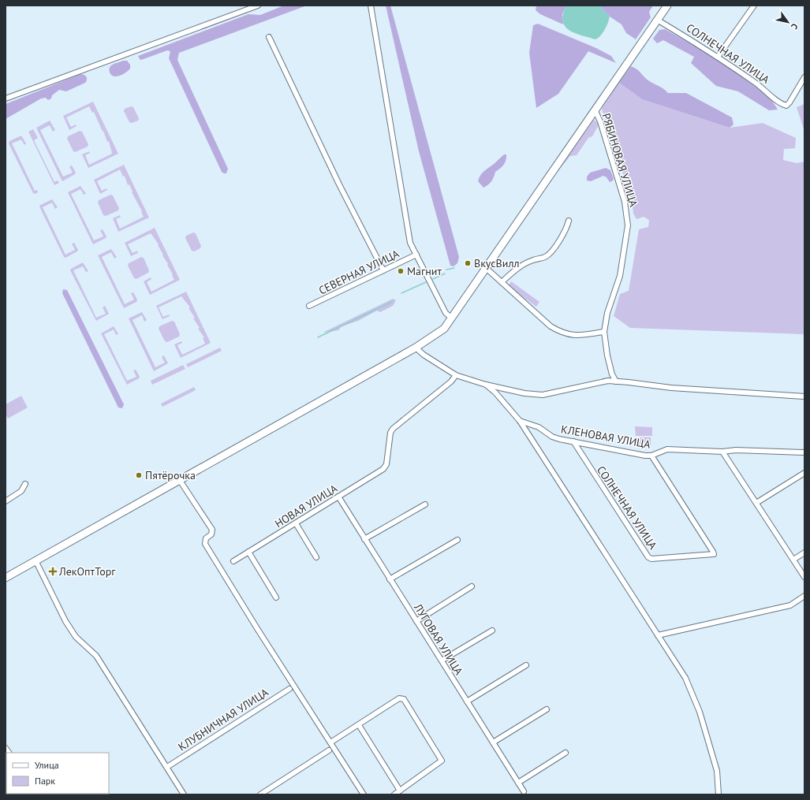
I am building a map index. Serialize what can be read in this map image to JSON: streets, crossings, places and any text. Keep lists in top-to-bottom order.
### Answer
{
  "streets": {
    "street": [
      "СОЛНЕЧНАЯ УЛИЦА",
      "РЯБИНОВАЯ УЛИЦА",
      "СЕВЕРНАЯ УЛИЦА",
      "КЛЕНОВАЯ УЛИЦА",
      "НОВАЯ УЛИЦА",
      "ЛУГОВАЯ УЛИЦА",
      "КЛУБНИЧНАЯ УЛИЦА"
    ]
  },
  "crossings": [
    ["СОЛНЕЧНАЯ УЛИЦА", "КЛЕНОВАЯ УЛИЦА"],
    ["НОВАЯ УЛИЦА", "ЛУГОВАЯ УЛИЦА"]
  ],
  "places": {
    "other": ["ВкусВилл", "Магнит", "Пятёрочка"],
    "health": ["ЛекОптТорг"]
  },
  "legend": ["Улица", "Парк"],
  "north": "bottom right"
}
